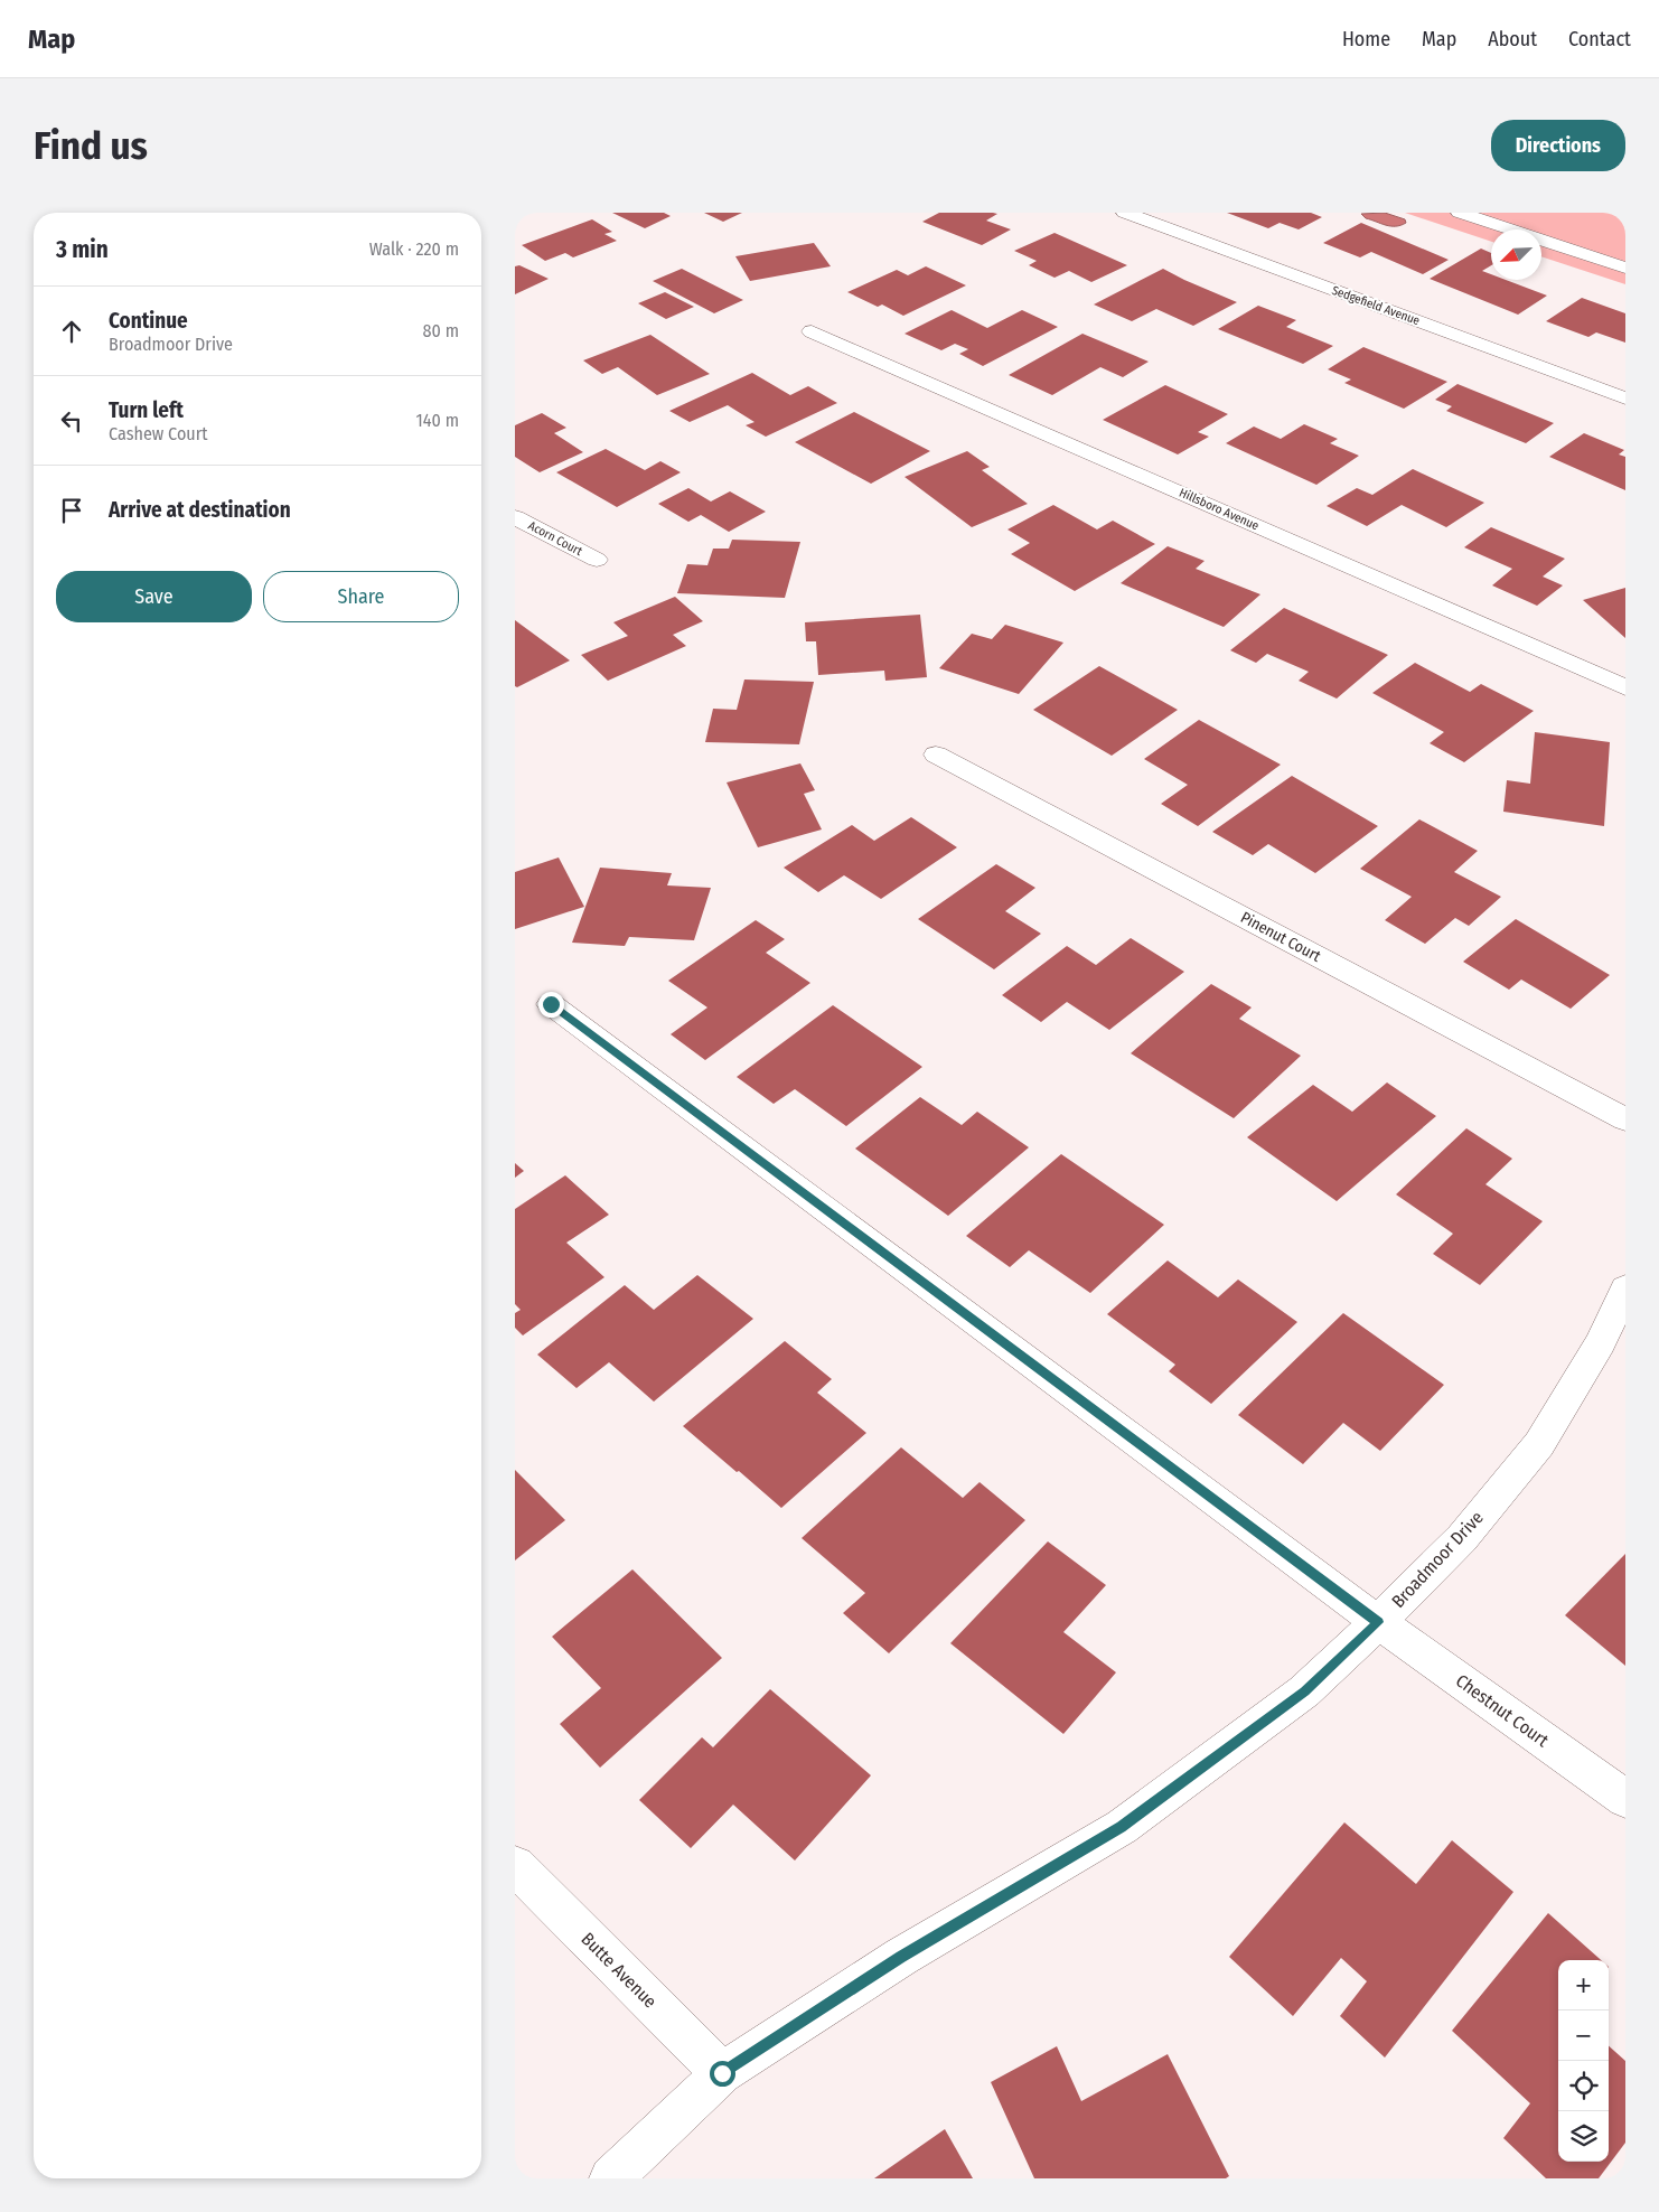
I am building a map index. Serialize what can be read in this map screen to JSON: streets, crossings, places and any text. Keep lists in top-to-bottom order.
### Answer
{
  "streets": {
    "street": [
      "Sedgefield Avenue",
      "Hillsboro Avenue",
      "Acorn Court",
      "Pinenut Court",
      "Broadmoor Drive",
      "Chestnut Court",
      "Butte Avenue"
    ]
  },
  "crossings": [
    ["Broadmoor Drive", "Chestnut Court"],
    ["Broadmoor Drive", "Butte Avenue"]
  ],
  "north": "bottom left",
  "page": {
    "header": "Map",
    "nav": [
      "Home",
      "Map",
      "About",
      "Contact"
    ],
    "buttons": [
      "Directions",
      ["Save", "Share"]
    ],
    "title": "Find us",
    "heading": ["3 min", "Walk · 220 m"],
    "list": [
      ["Continue", "Broadmoor Drive", "80 m"],
      ["Turn left", "Cashew Court", "140 m"],
      "Arrive at destination"
    ],
    "map_buttons": ["+", "−"]
  }
}
